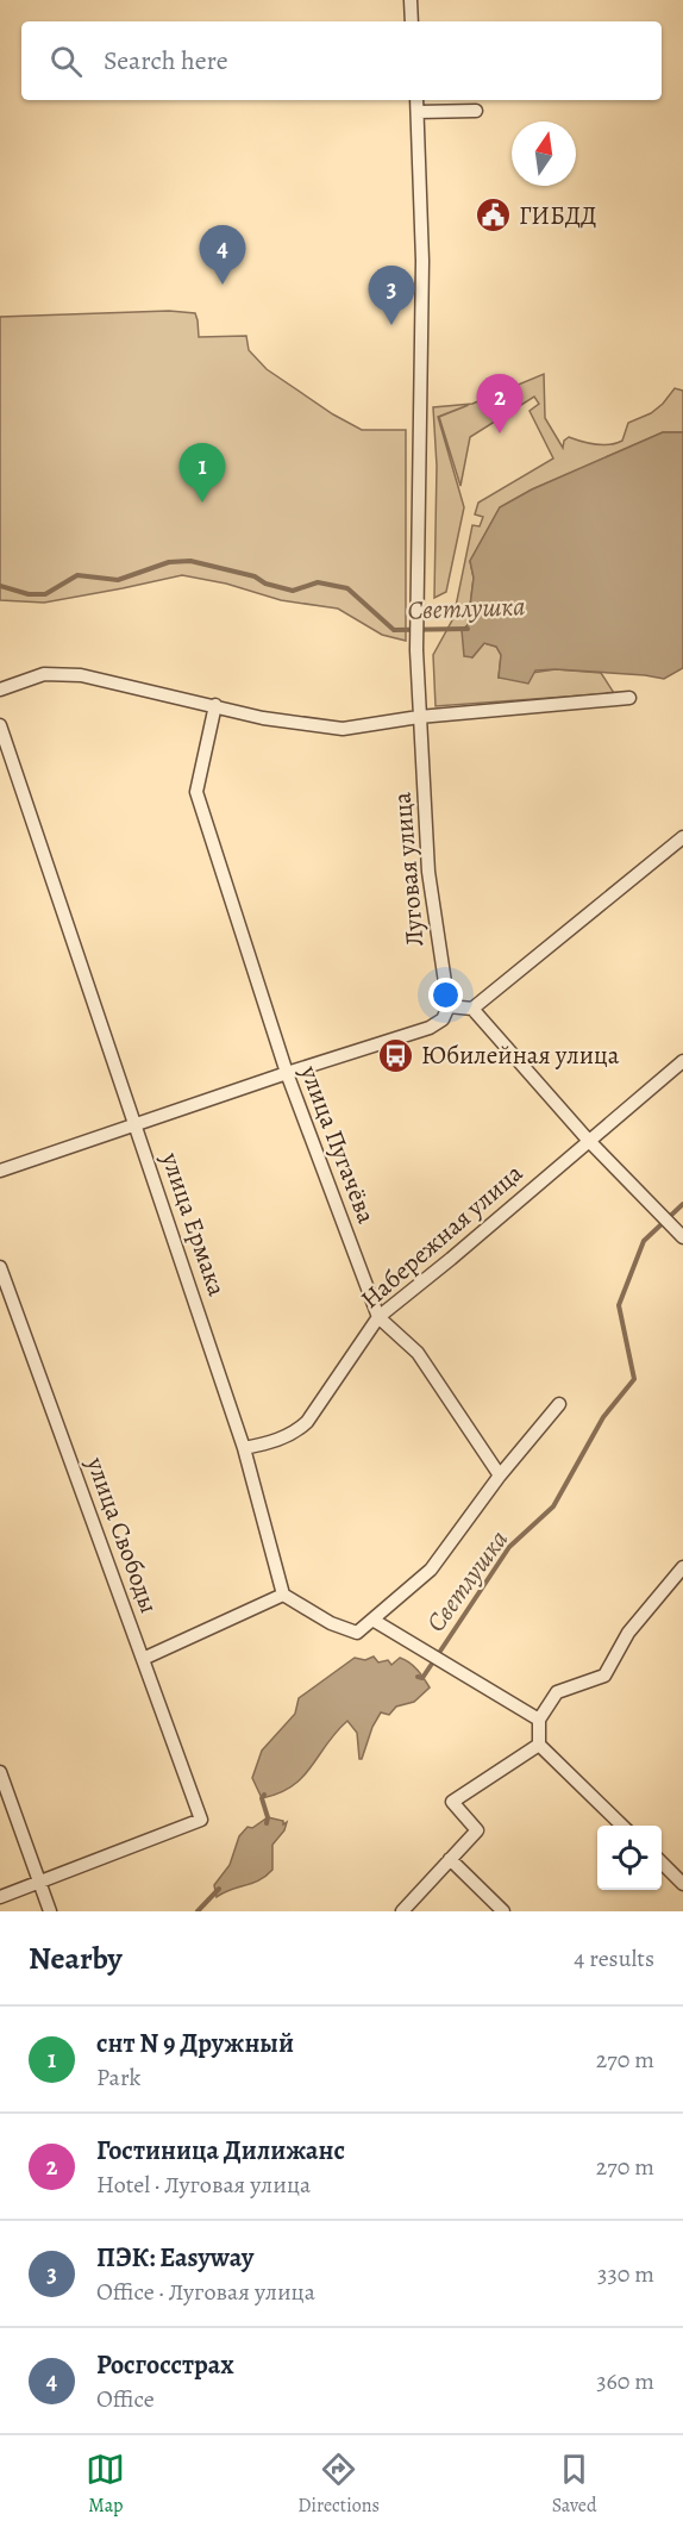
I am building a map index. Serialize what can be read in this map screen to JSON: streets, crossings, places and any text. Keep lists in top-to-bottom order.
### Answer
{
  "streets": {
    "street": [
      "Луговая улица",
      "улица Пугачёва",
      "улица Ермака",
      "Набережная улица",
      "улица Свободы"
    ]
  },
  "crossings": [
    ["улица Пугачёва", "Набережная улица"],
    ["улица Ермака", "Набережная улица"]
  ],
  "water": ["Светлушка"],
  "places": {
    "public building": ["ГИБДД"],
    "bus stop": ["Юбилейная улица"]
  },
  "north": "top",
  "page": {
    "search": "Search here",
    "pins": [
      "4",
      "3",
      "2",
      "1"
    ],
    "heading": ["Nearby", "4 results"],
    "list": [
      {
        "mark": "1",
        "name": "снт N 9 Дружный",
        "note": "Park",
        "value": "270 m"
      },
      {
        "mark": "2",
        "name": "Гостиница Дилижанс",
        "note": "Hotel · Луговая улица",
        "value": "270 m"
      },
      {
        "mark": "3",
        "name": "ПЭК: Easyway",
        "note": "Office · Луговая улица",
        "value": "330 m"
      },
      {
        "mark": "4",
        "name": "Росгосстрах",
        "note": "Office",
        "value": "360 m"
      }
    ],
    "nav": ["Map", "Directions", "Saved"]
  }
}
